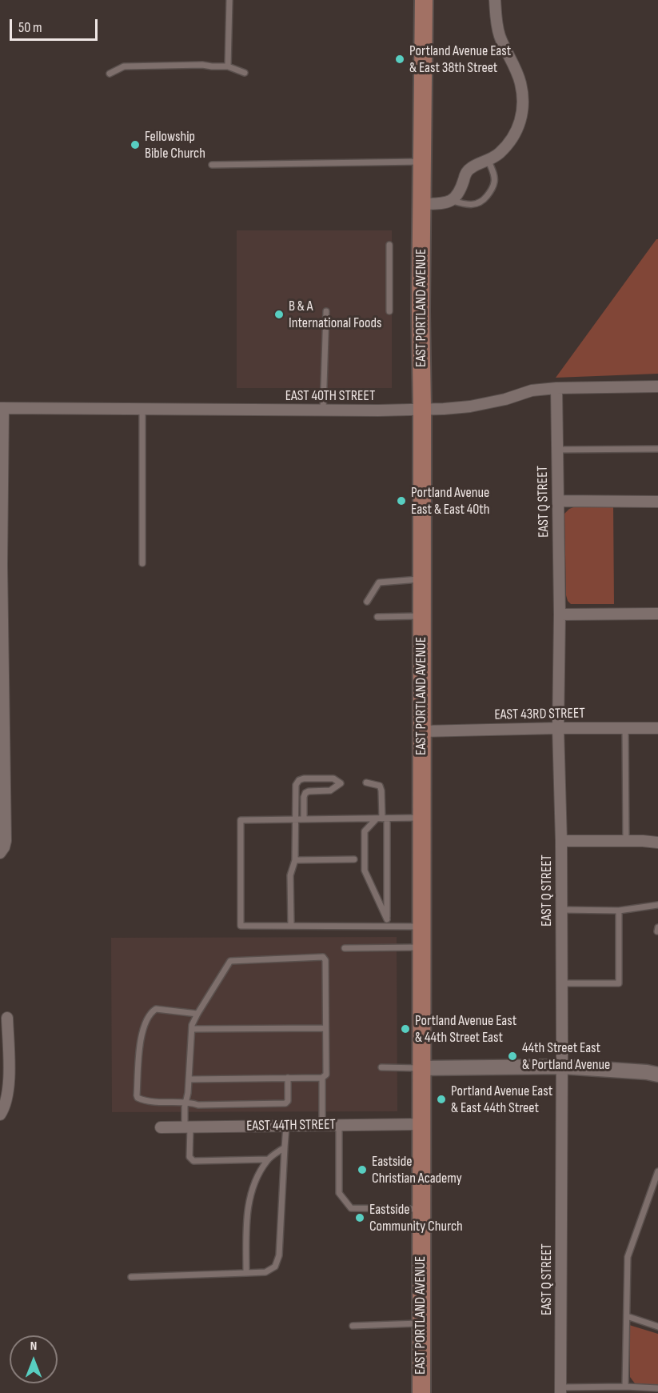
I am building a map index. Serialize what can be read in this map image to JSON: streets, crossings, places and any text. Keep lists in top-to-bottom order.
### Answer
{
  "streets": {
    "main road": ["EAST PORTLAND AVENUE"],
    "street": [
      "EAST 40TH STREET",
      "EAST Q STREET",
      "EAST 43RD STREET",
      "EAST 44TH STREET"
    ]
  },
  "crossings": [
    ["EAST PORTLAND AVENUE", "EAST 40TH STREET"],
    ["EAST PORTLAND AVENUE", "EAST 43RD STREET"],
    ["EAST PORTLAND AVENUE", "EAST 44TH STREET"],
    ["EAST 40TH STREET", "EAST Q STREET"],
    ["EAST Q STREET", "EAST 43RD STREET"]
  ],
  "places": [
    "Portland Avenue East & East 38th Street",
    "Fellowship Bible Church",
    "B & A International Foods",
    "Portland Avenue East & East 40th",
    "Portland Avenue East & 44th Street East",
    "44th Street East & Portland Avenue",
    "Portland Avenue East & East 44th Street",
    "Eastside Christian Academy",
    "Eastside Community Church"
  ],
  "scale_bar": "50 m",
  "north": "top"
}
